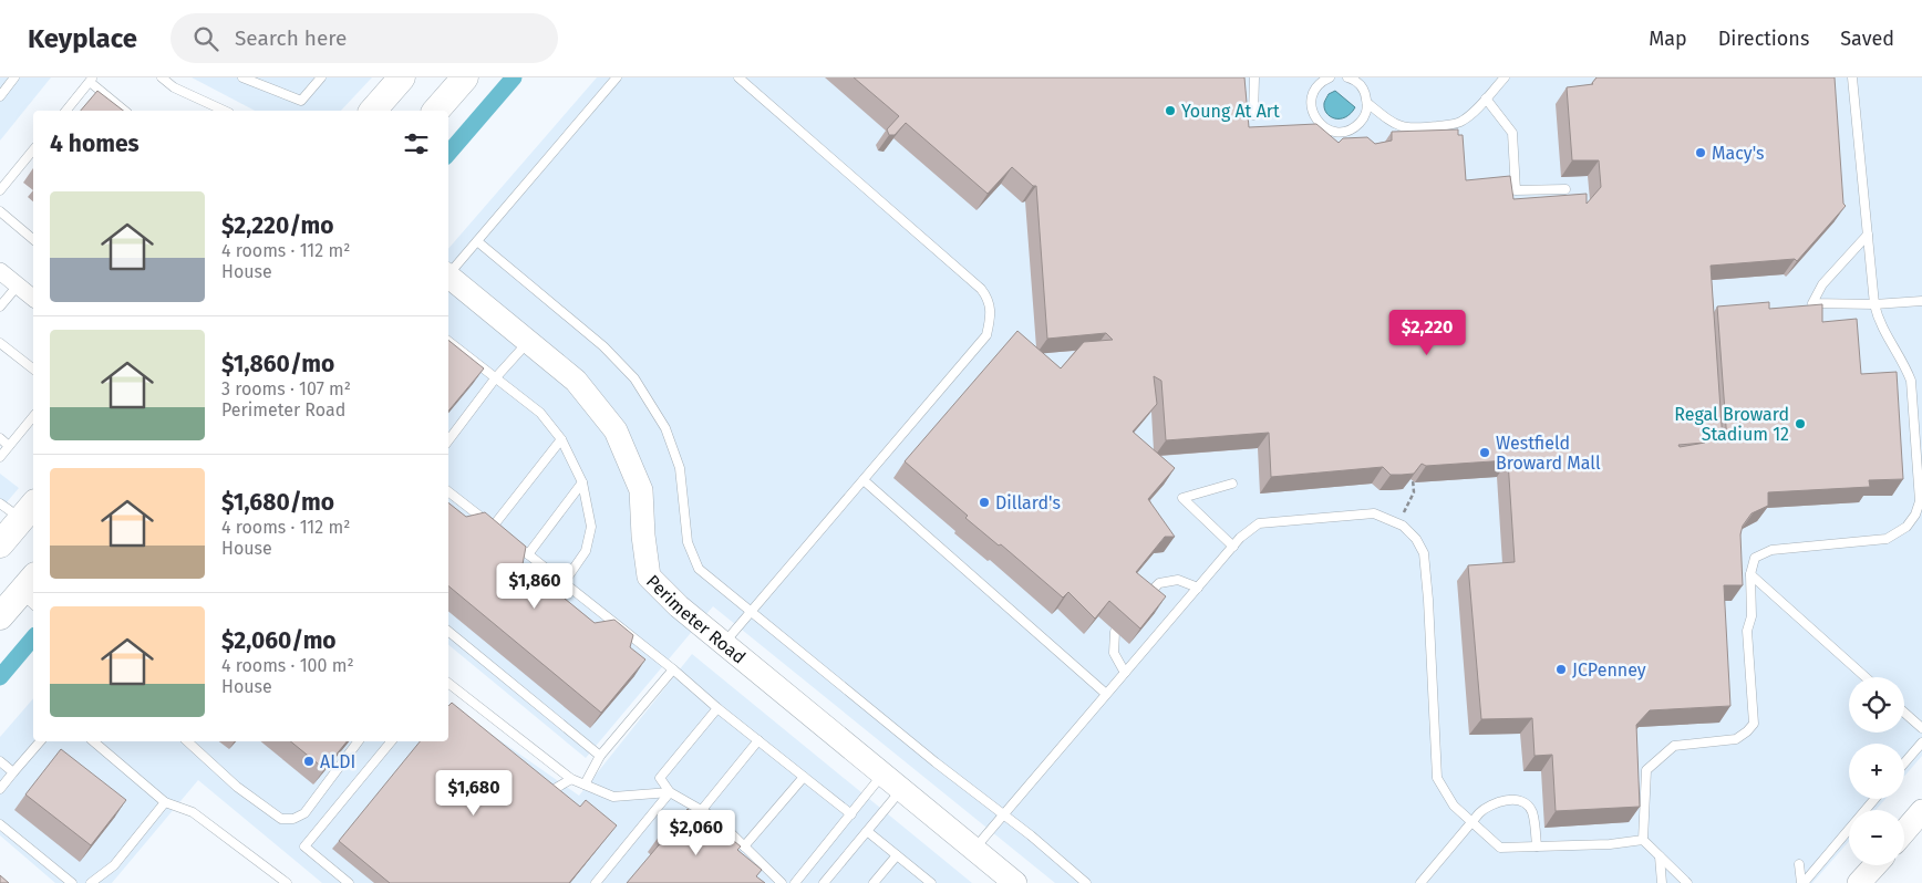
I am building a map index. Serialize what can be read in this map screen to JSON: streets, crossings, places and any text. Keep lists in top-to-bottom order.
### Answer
{
  "streets": {
    "street": ["Perimeter Road"]
  },
  "places": [
    "Young At Art",
    "Macy's",
    "Regal Broward Stadium 12",
    "Westfield Broward Mall",
    "Dillard's",
    "JCPenney",
    "ALDI"
  ],
  "page": {
    "header": "Keyplace",
    "search": "Search here",
    "nav": ["Map", "Directions", "Saved"],
    "heading": "4 homes",
    "list": [
      {
        "name": "$2,220/mo",
        "note": "4 rooms · 112 m² · House"
      },
      {
        "name": "$1,860/mo",
        "note": "3 rooms · 107 m² · Perimeter Road"
      },
      {
        "name": "$1,680/mo",
        "note": "4 rooms · 112 m² · House"
      },
      {
        "name": "$2,060/mo",
        "note": "4 rooms · 100 m² · House"
      }
    ],
    "price": [
      "$2,220",
      "$1,860",
      "$1,680",
      "$2,060"
    ],
    "map_buttons": ["+", "−"]
  }
}
